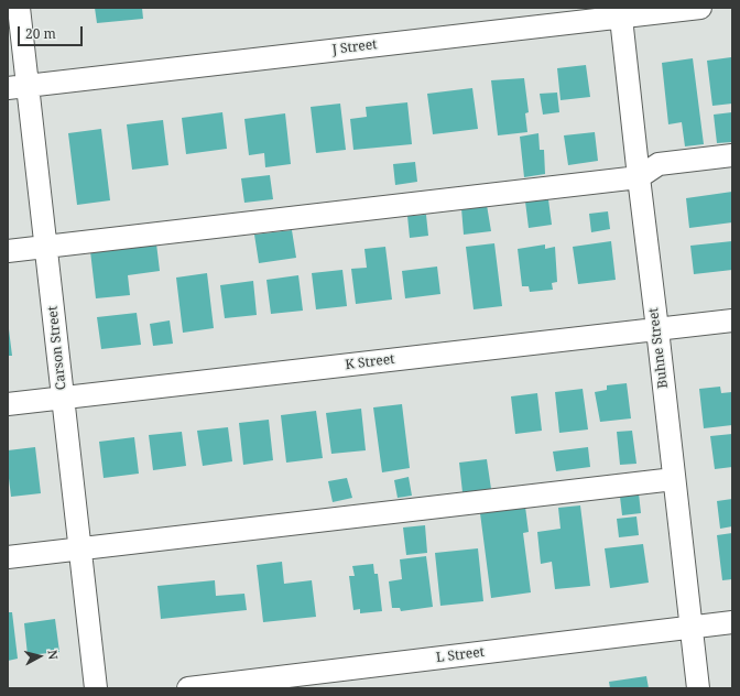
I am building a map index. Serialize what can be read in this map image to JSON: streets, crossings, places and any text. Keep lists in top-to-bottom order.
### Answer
{
  "streets": {
    "street": [
      "J Street",
      "Carson Street",
      "Buhne Street",
      "K Street",
      "L Street"
    ]
  },
  "crossings": [
    ["J Street", "Carson Street"],
    ["J Street", "Buhne Street"],
    ["Carson Street", "K Street"],
    ["Buhne Street", "K Street"],
    ["Buhne Street", "L Street"]
  ],
  "scale_bar": "20 m",
  "north": "right"
}
